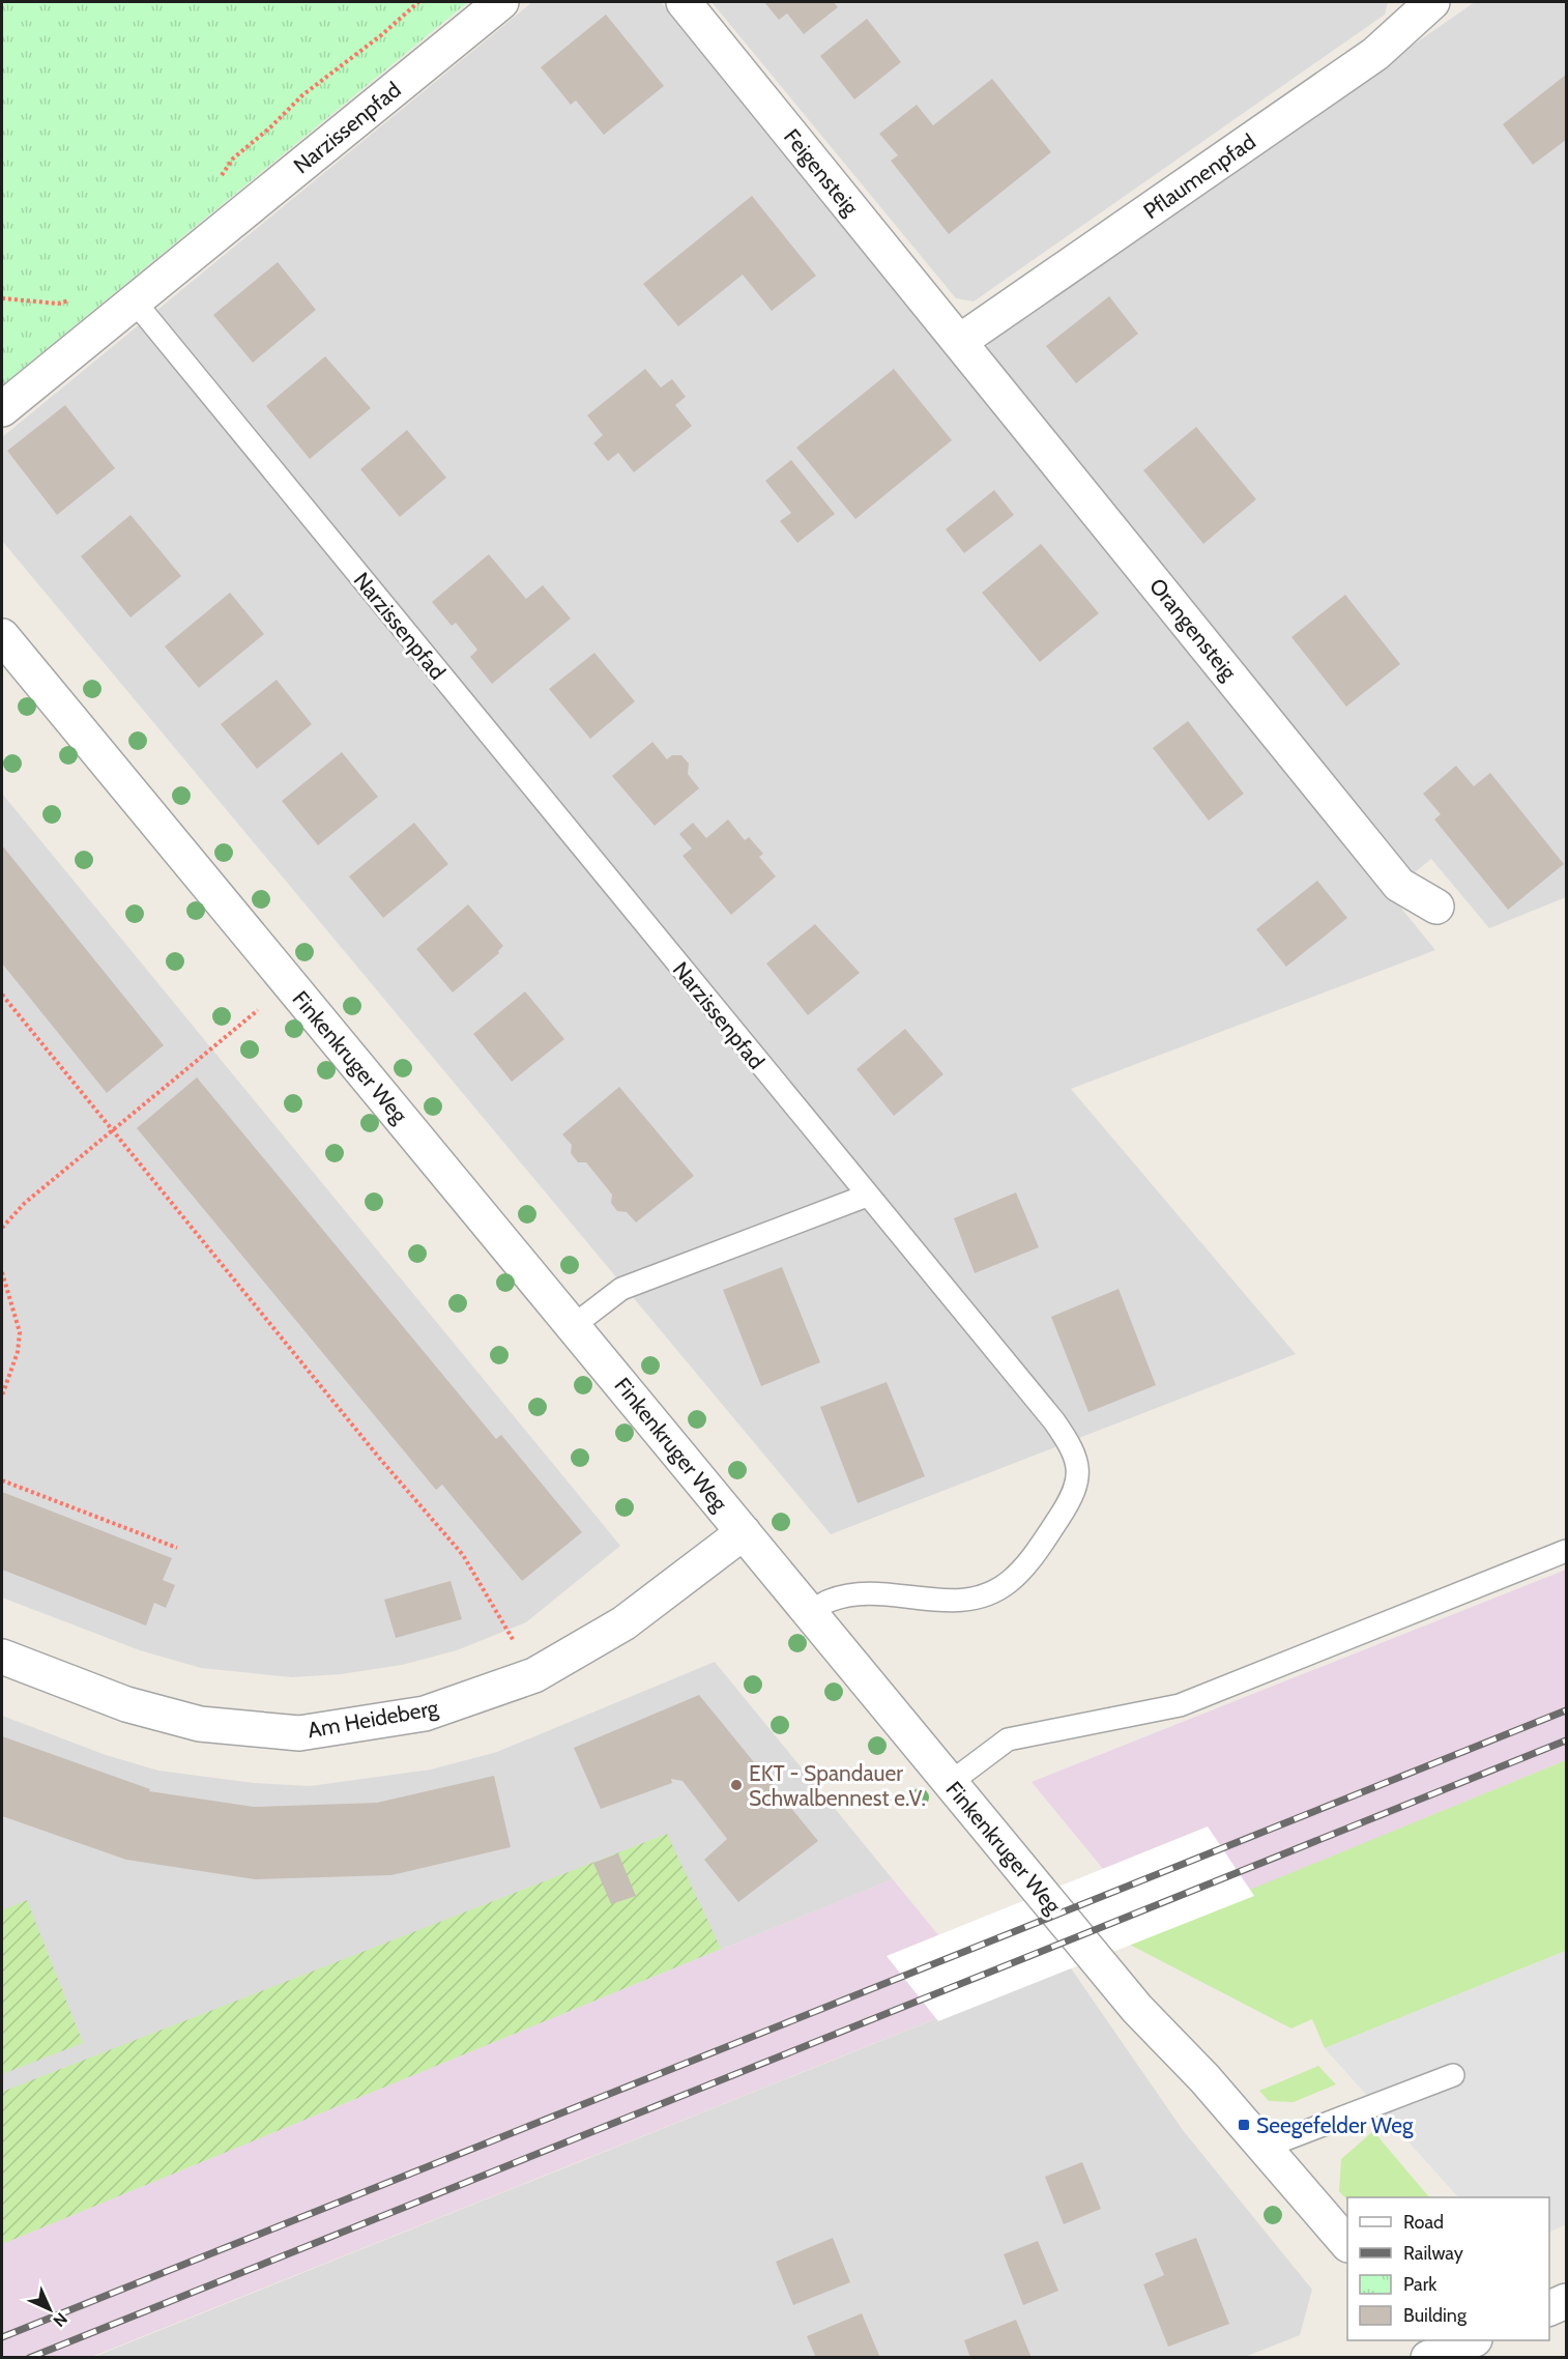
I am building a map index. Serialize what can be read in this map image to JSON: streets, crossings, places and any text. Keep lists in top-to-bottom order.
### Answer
{
  "streets": {
    "street": [
      "Narzissenpfad",
      "Feigensteig",
      "Pflaumenpfad",
      "Orangensteig",
      "Finkenkruger Weg",
      "Am Heideberg"
    ]
  },
  "crossings": [
    ["Narzissenpfad", "Finkenkruger Weg"],
    ["Feigensteig", "Pflaumenpfad"],
    ["Feigensteig", "Orangensteig"],
    ["Pflaumenpfad", "Orangensteig"],
    ["Finkenkruger Weg", "Am Heideberg"]
  ],
  "places": {
    "other": ["EKT - Spandauer Schwalbennest e.V."],
    "transit": ["Seegefelder Weg"]
  },
  "legend": [
    "Road",
    "Railway",
    "Park",
    "Building"
  ],
  "north": "bottom right"
}
